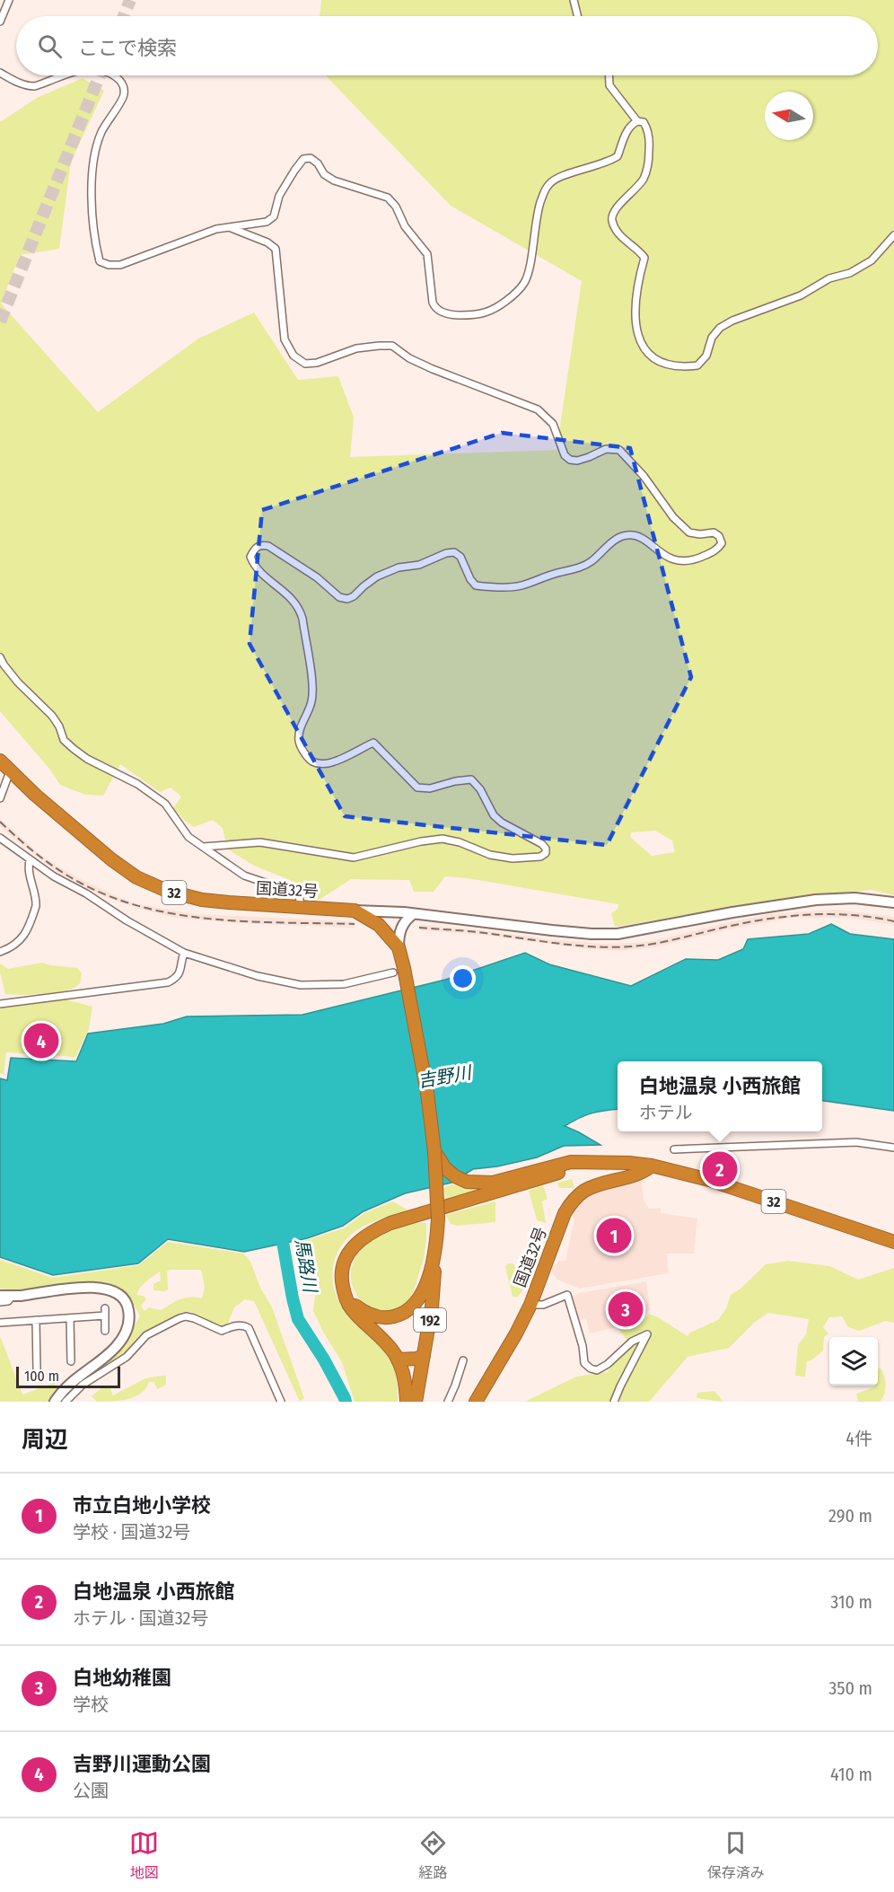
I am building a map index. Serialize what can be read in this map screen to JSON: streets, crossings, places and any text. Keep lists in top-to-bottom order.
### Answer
{
  "streets": {
    "highway": ["国道32号", "32", "192"]
  },
  "crossings": [
    ["国道32号", "192"]
  ],
  "water": ["吉野川", "馬路川"],
  "scale_bar": "100 m",
  "north": "left",
  "page": {
    "search": "ここで検索",
    "pins": [
      "4",
      "2",
      "1",
      "3"
    ],
    "popup": ["白地温泉 小西旅館", "ホテル"],
    "scale": "100 m",
    "heading": ["周辺", "4件"],
    "list": [
      {
        "mark": "1",
        "name": "市立白地小学校",
        "note": "学校 · 国道32号",
        "value": "290 m"
      },
      {
        "mark": "2",
        "name": "白地温泉 小西旅館",
        "note": "ホテル · 国道32号",
        "value": "310 m"
      },
      {
        "mark": "3",
        "name": "白地幼稚園",
        "note": "学校",
        "value": "350 m"
      },
      {
        "mark": "4",
        "name": "吉野川運動公園",
        "note": "公園",
        "value": "410 m"
      }
    ],
    "nav": ["地図", "経路", "保存済み"]
  }
}
